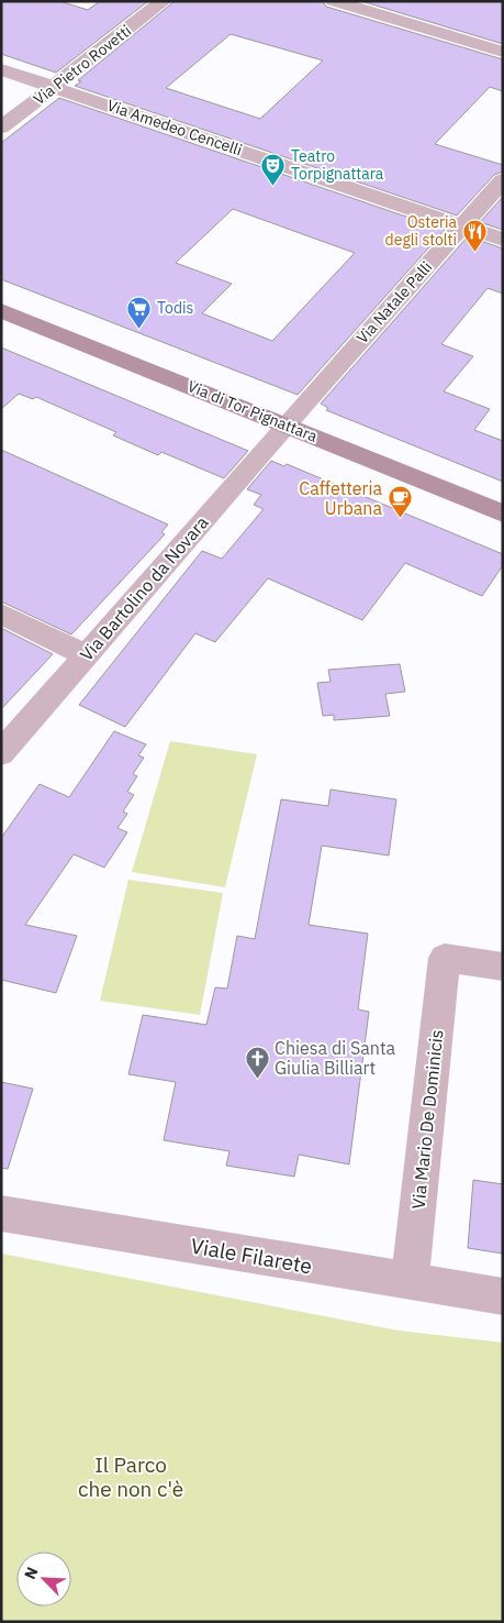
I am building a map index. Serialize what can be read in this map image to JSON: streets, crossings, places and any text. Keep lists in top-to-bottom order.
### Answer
{
  "streets": {
    "main road": ["Via di Tor Pignattara"],
    "street": [
      "Via Pietro Rovetti",
      "Via Amedeo Cencelli",
      "Via Natale Palli",
      "Via Bartolino da Novara",
      "Via Mario De Dominicis",
      "Viale Filarete"
    ]
  },
  "crossings": [
    ["Via Pietro Rovetti", "Via Amedeo Cencelli"],
    ["Via Amedeo Cencelli", "Via Natale Palli"],
    ["Via Natale Palli", "Via di Tor Pignattara"],
    ["Via Natale Palli", "Via Bartolino da Novara"],
    ["Via di Tor Pignattara", "Via Bartolino da Novara"],
    ["Via Mario De Dominicis", "Viale Filarete"]
  ],
  "parks": ["Il Parco che non c'è"],
  "places": {
    "theatre": ["Teatro Torpignattara"],
    "restaurant": ["Osteria degli stolti"],
    "supermarket": ["Todis"],
    "cafe": ["Caffetteria Urbana"],
    "church": ["Chiesa di Santa Giulia Billiart"]
  },
  "north": "top left"
}
